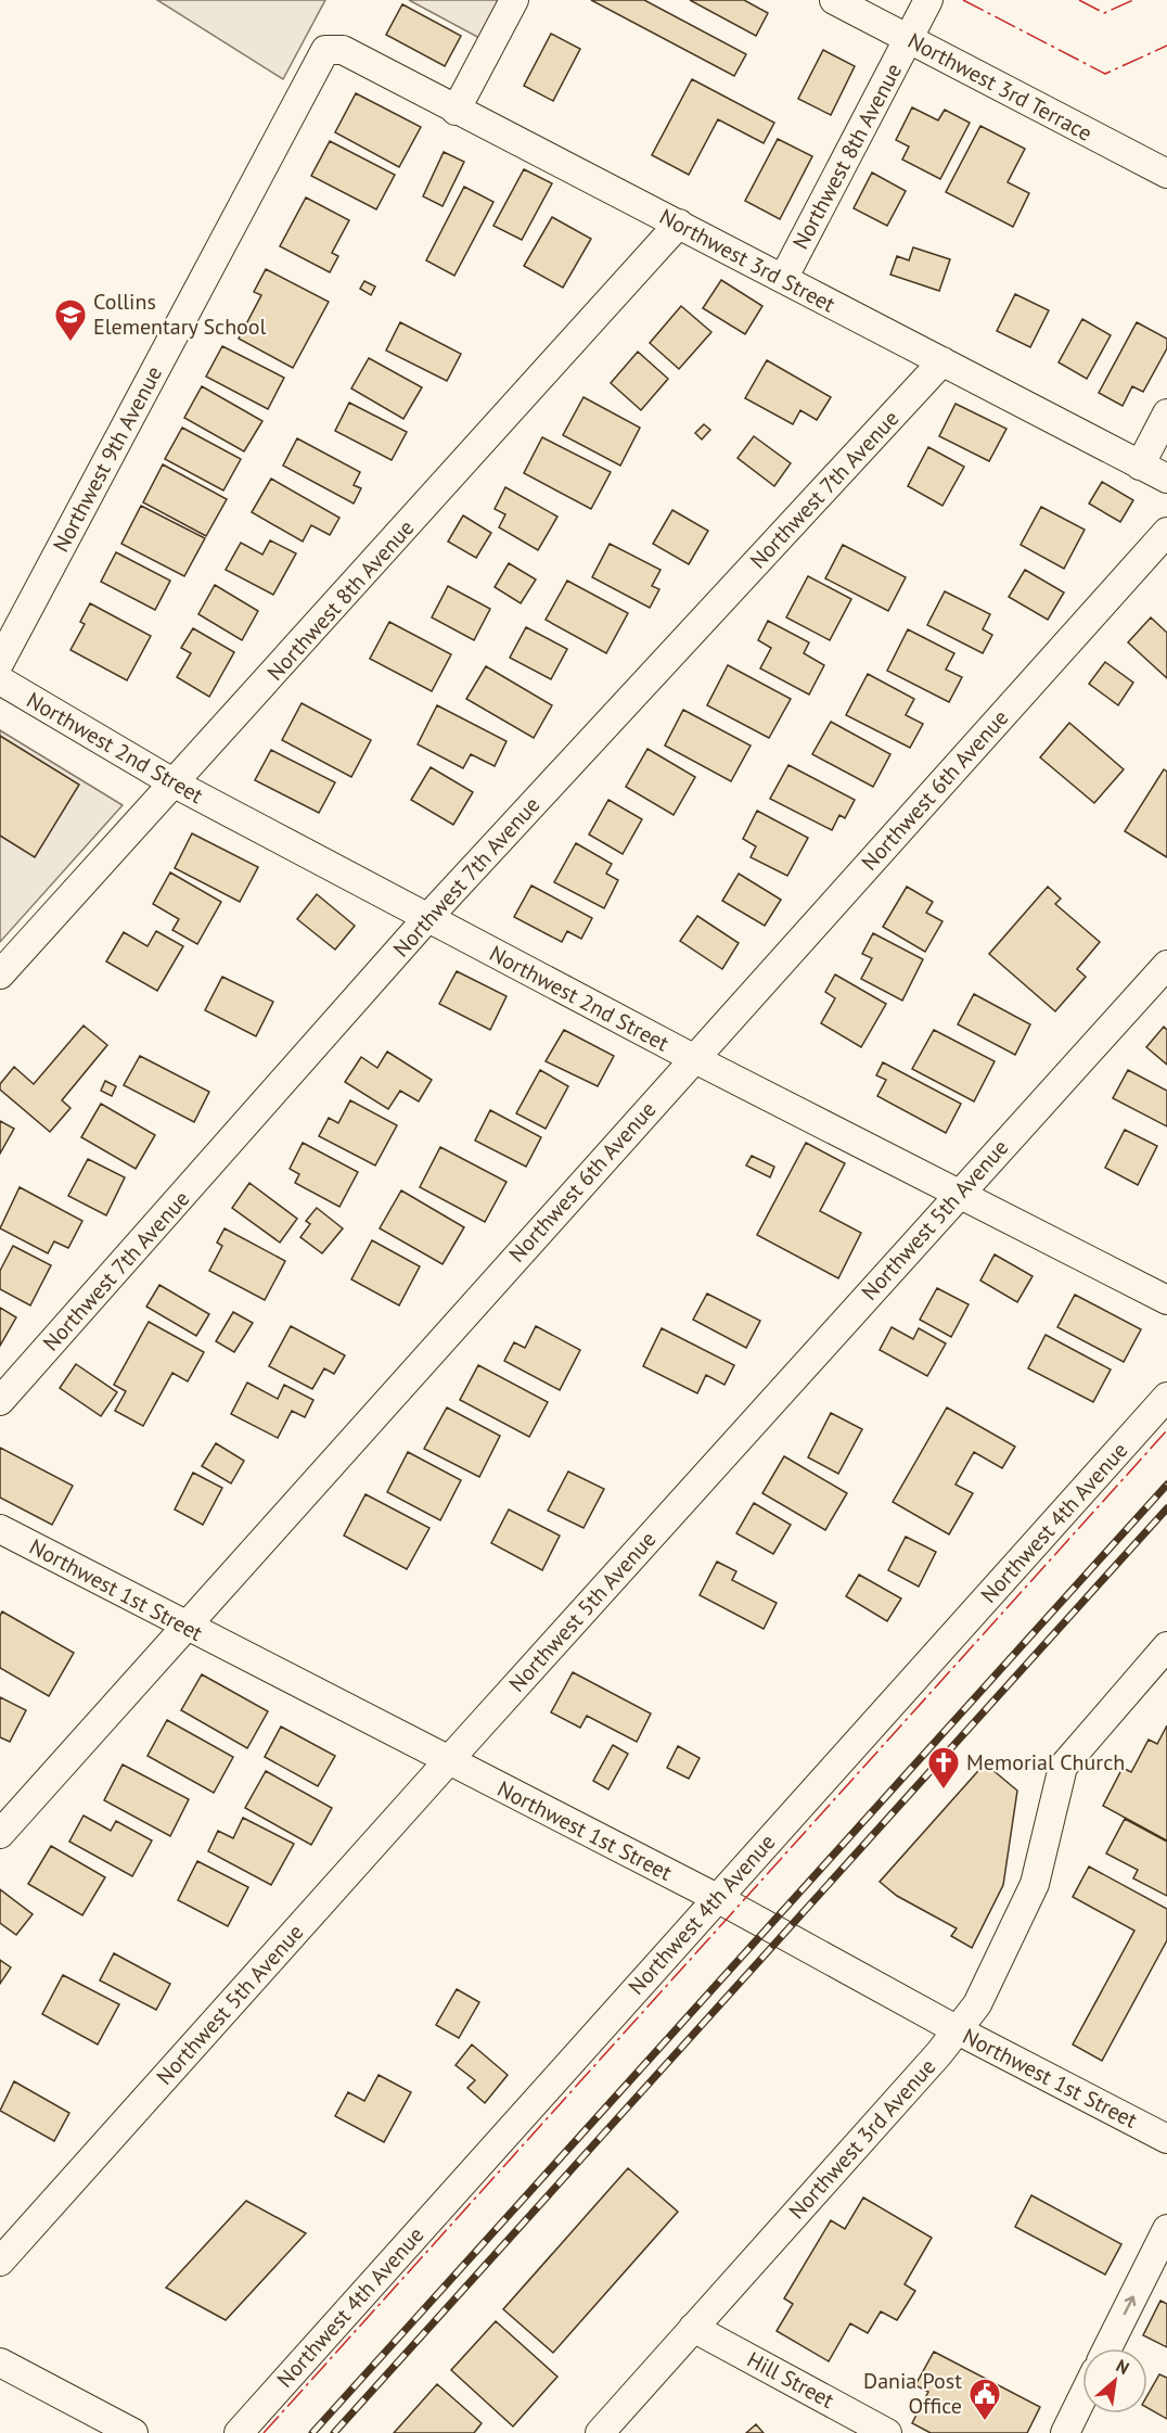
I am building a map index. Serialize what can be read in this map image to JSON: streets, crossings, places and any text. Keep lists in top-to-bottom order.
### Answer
{
  "streets": {
    "street": [
      "Northwest 3rd Terrace",
      "Northwest 8th Avenue",
      "Northwest 3rd Street",
      "Northwest 9th Avenue",
      "Northwest 7th Avenue",
      "Northwest 2nd Street",
      "Northwest 6th Avenue",
      "Northwest 5th Avenue",
      "Northwest 4th Avenue",
      "Northwest 1st Street",
      "Northwest 3rd Avenue",
      "Hill Street"
    ]
  },
  "crossings": [
    ["Northwest 3rd Terrace", "Northwest 8th Avenue"],
    ["Northwest 8th Avenue", "Northwest 3rd Street"],
    ["Northwest 8th Avenue", "Northwest 2nd Street"],
    ["Northwest 3rd Street", "Northwest 9th Avenue"],
    ["Northwest 3rd Street", "Northwest 7th Avenue"],
    ["Northwest 7th Avenue", "Northwest 2nd Street"],
    ["Northwest 2nd Street", "Northwest 6th Avenue"],
    ["Northwest 2nd Street", "Northwest 5th Avenue"],
    ["Northwest 6th Avenue", "Northwest 1st Street"],
    ["Northwest 5th Avenue", "Northwest 1st Street"],
    ["Northwest 4th Avenue", "Northwest 1st Street"],
    ["Northwest 1st Street", "Northwest 3rd Avenue"],
    ["Northwest 3rd Avenue", "Hill Street"]
  ],
  "places": {
    "school or university": ["Collins Elementary School"],
    "church": ["Memorial Church"],
    "public building": ["Dania Post Office"]
  },
  "north": "top right"
}
